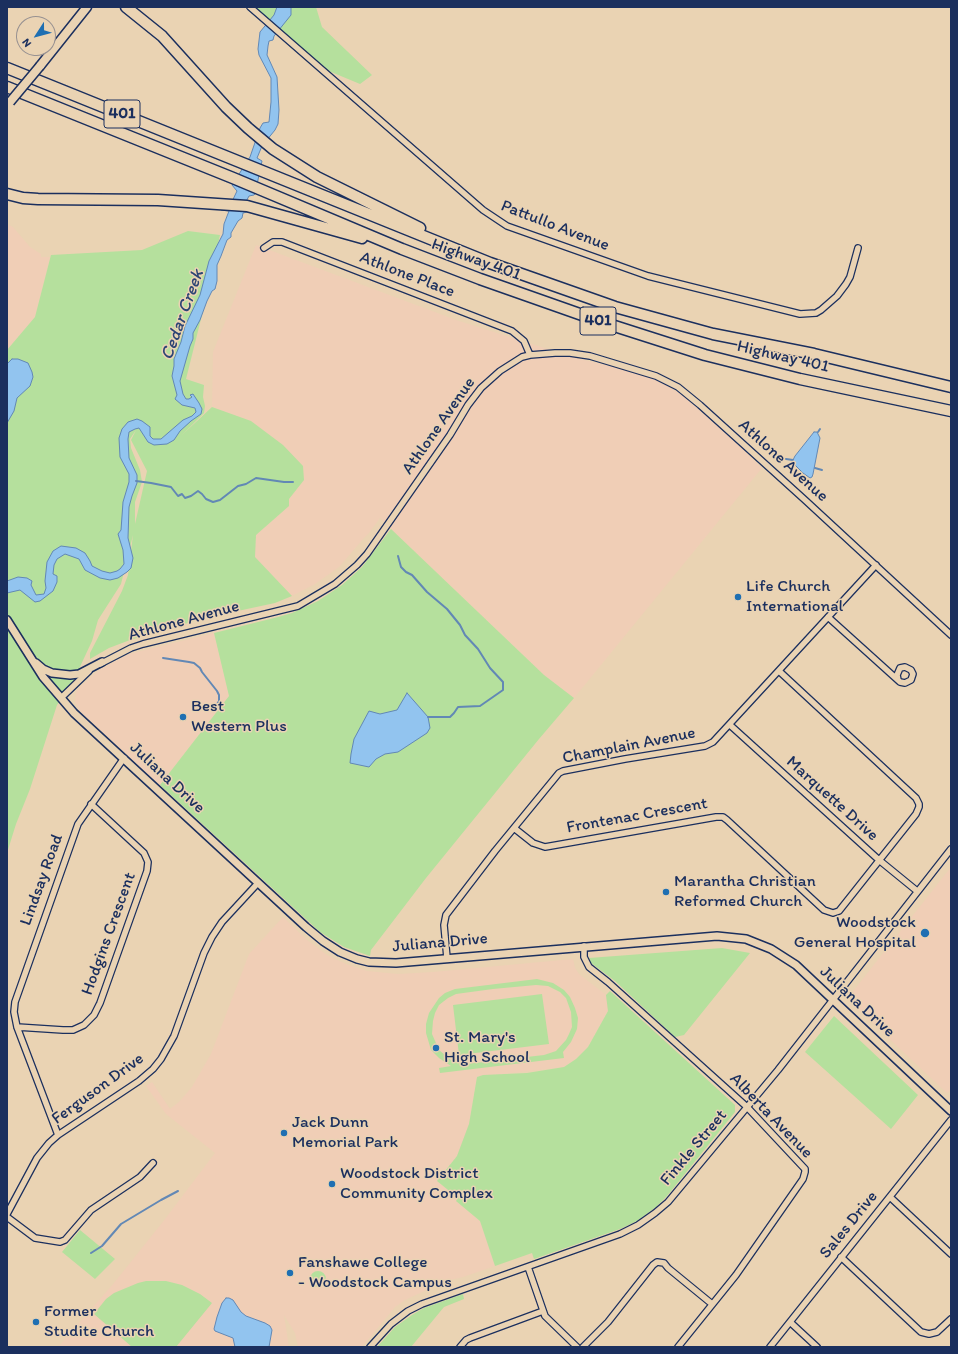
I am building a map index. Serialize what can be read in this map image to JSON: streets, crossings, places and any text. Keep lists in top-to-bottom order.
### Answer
{
  "streets": {
    "highway": ["401", "Highway 401"],
    "street": [
      "Pattullo Avenue",
      "Athlone Place",
      "Athlone Avenue",
      "Champlain Avenue",
      "Juliana Drive",
      "Marquette Drive",
      "Frontenac Crescent",
      "Lindsay Road",
      "Hodgins Crescent",
      "Ferguson Drive",
      "Alberta Avenue",
      "Finkle Street",
      "Sales Drive"
    ]
  },
  "crossings": [
    ["Athlone Place", "Athlone Avenue"],
    ["Athlone Avenue", "Champlain Avenue"],
    ["Athlone Avenue", "Juliana Drive"],
    ["Champlain Avenue", "Juliana Drive"],
    ["Champlain Avenue", "Marquette Drive"],
    ["Champlain Avenue", "Frontenac Crescent"],
    ["Juliana Drive", "Lindsay Road"],
    ["Juliana Drive", "Ferguson Drive"],
    ["Juliana Drive", "Alberta Avenue"],
    ["Juliana Drive", "Finkle Street"],
    ["Marquette Drive", "Frontenac Crescent"],
    ["Marquette Drive", "Finkle Street"],
    ["Lindsay Road", "Hodgins Crescent"],
    ["Lindsay Road", "Ferguson Drive"],
    ["Alberta Avenue", "Finkle Street"]
  ],
  "water": ["Cedar Creek"],
  "places": [
    "Life Church International",
    "Best Western Plus",
    "Marantha Christian Reformed Church",
    "Woodstock General Hospital",
    "St. Mary's High School",
    "Jack Dunn Memorial Park",
    "Woodstock District Community Complex",
    "Fanshawe College - Woodstock Campus",
    "Former Studite Church"
  ],
  "north": "bottom left"
}
